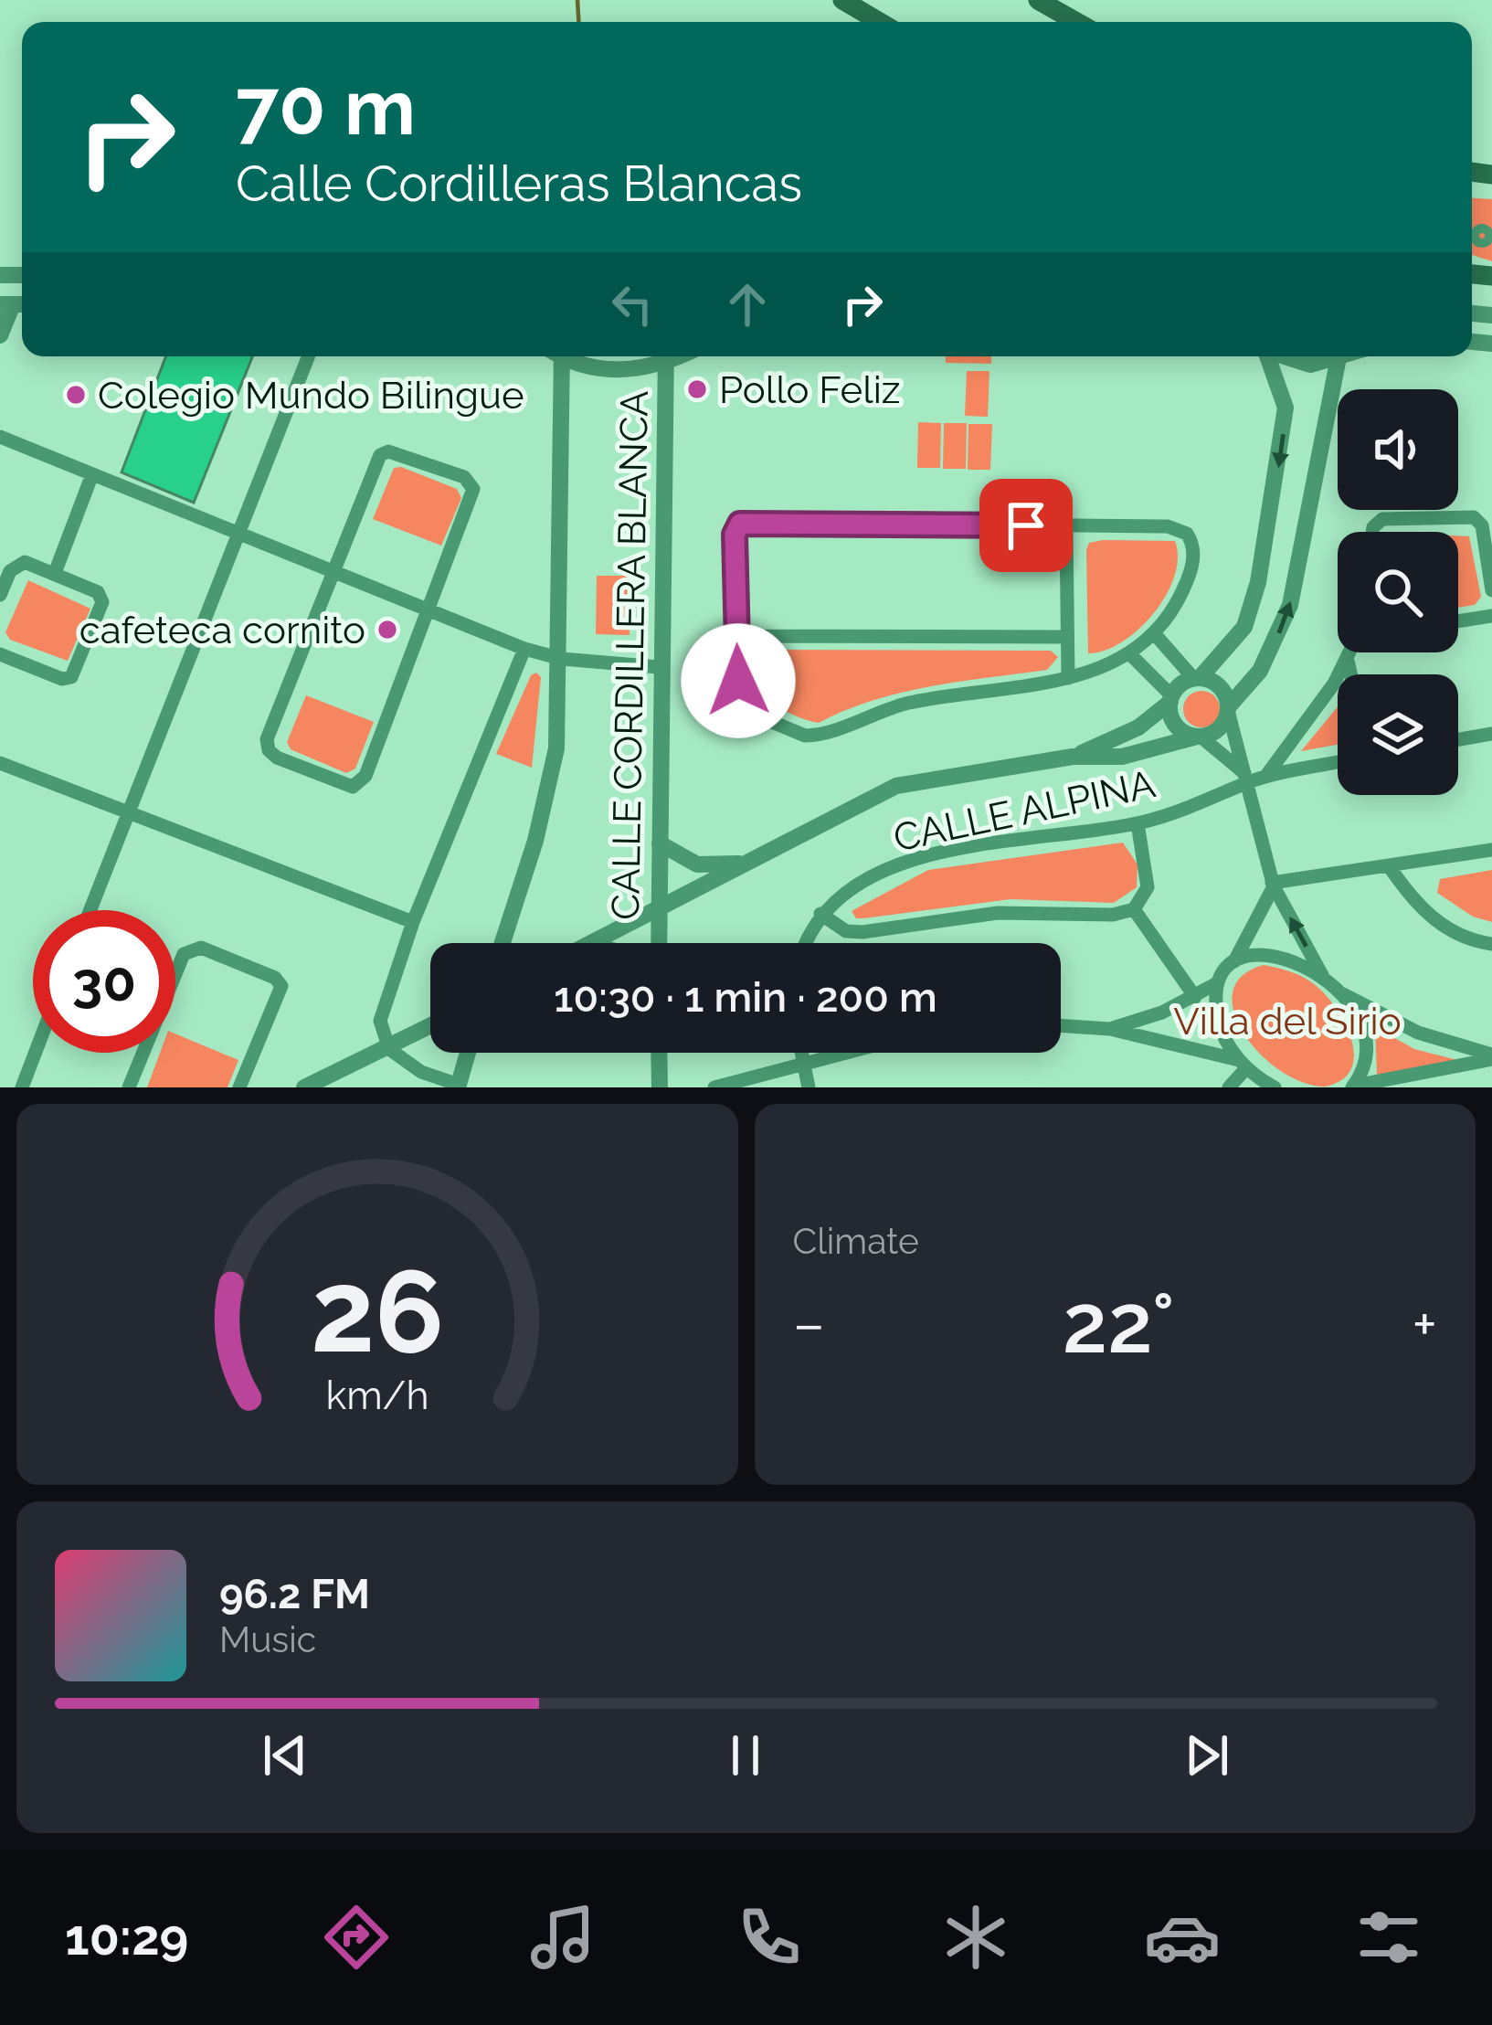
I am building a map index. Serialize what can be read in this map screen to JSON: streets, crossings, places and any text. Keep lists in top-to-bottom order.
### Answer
{
  "streets": {
    "street": ["CALLE CORDILLERA BLANCA", "CALLE ALPINA"]
  },
  "parks": ["Villa del Sirio"],
  "places": ["Pollo Feliz", "Colegio Mundo Bilingue", "cafeteca cornito"],
  "page": {
    "turn": ["70 m", "Calle Cordilleras Blancas"],
    "limit": "30",
    "trip": "10:30 · 1 min · 200 m",
    "tile": "Climate",
    "heat": ["−", "22°", "+"],
    "song": ["96.2 FM", "Music"],
    "tabs": "10:29",
    "gauge": ["26", "km/h"]
  }
}
